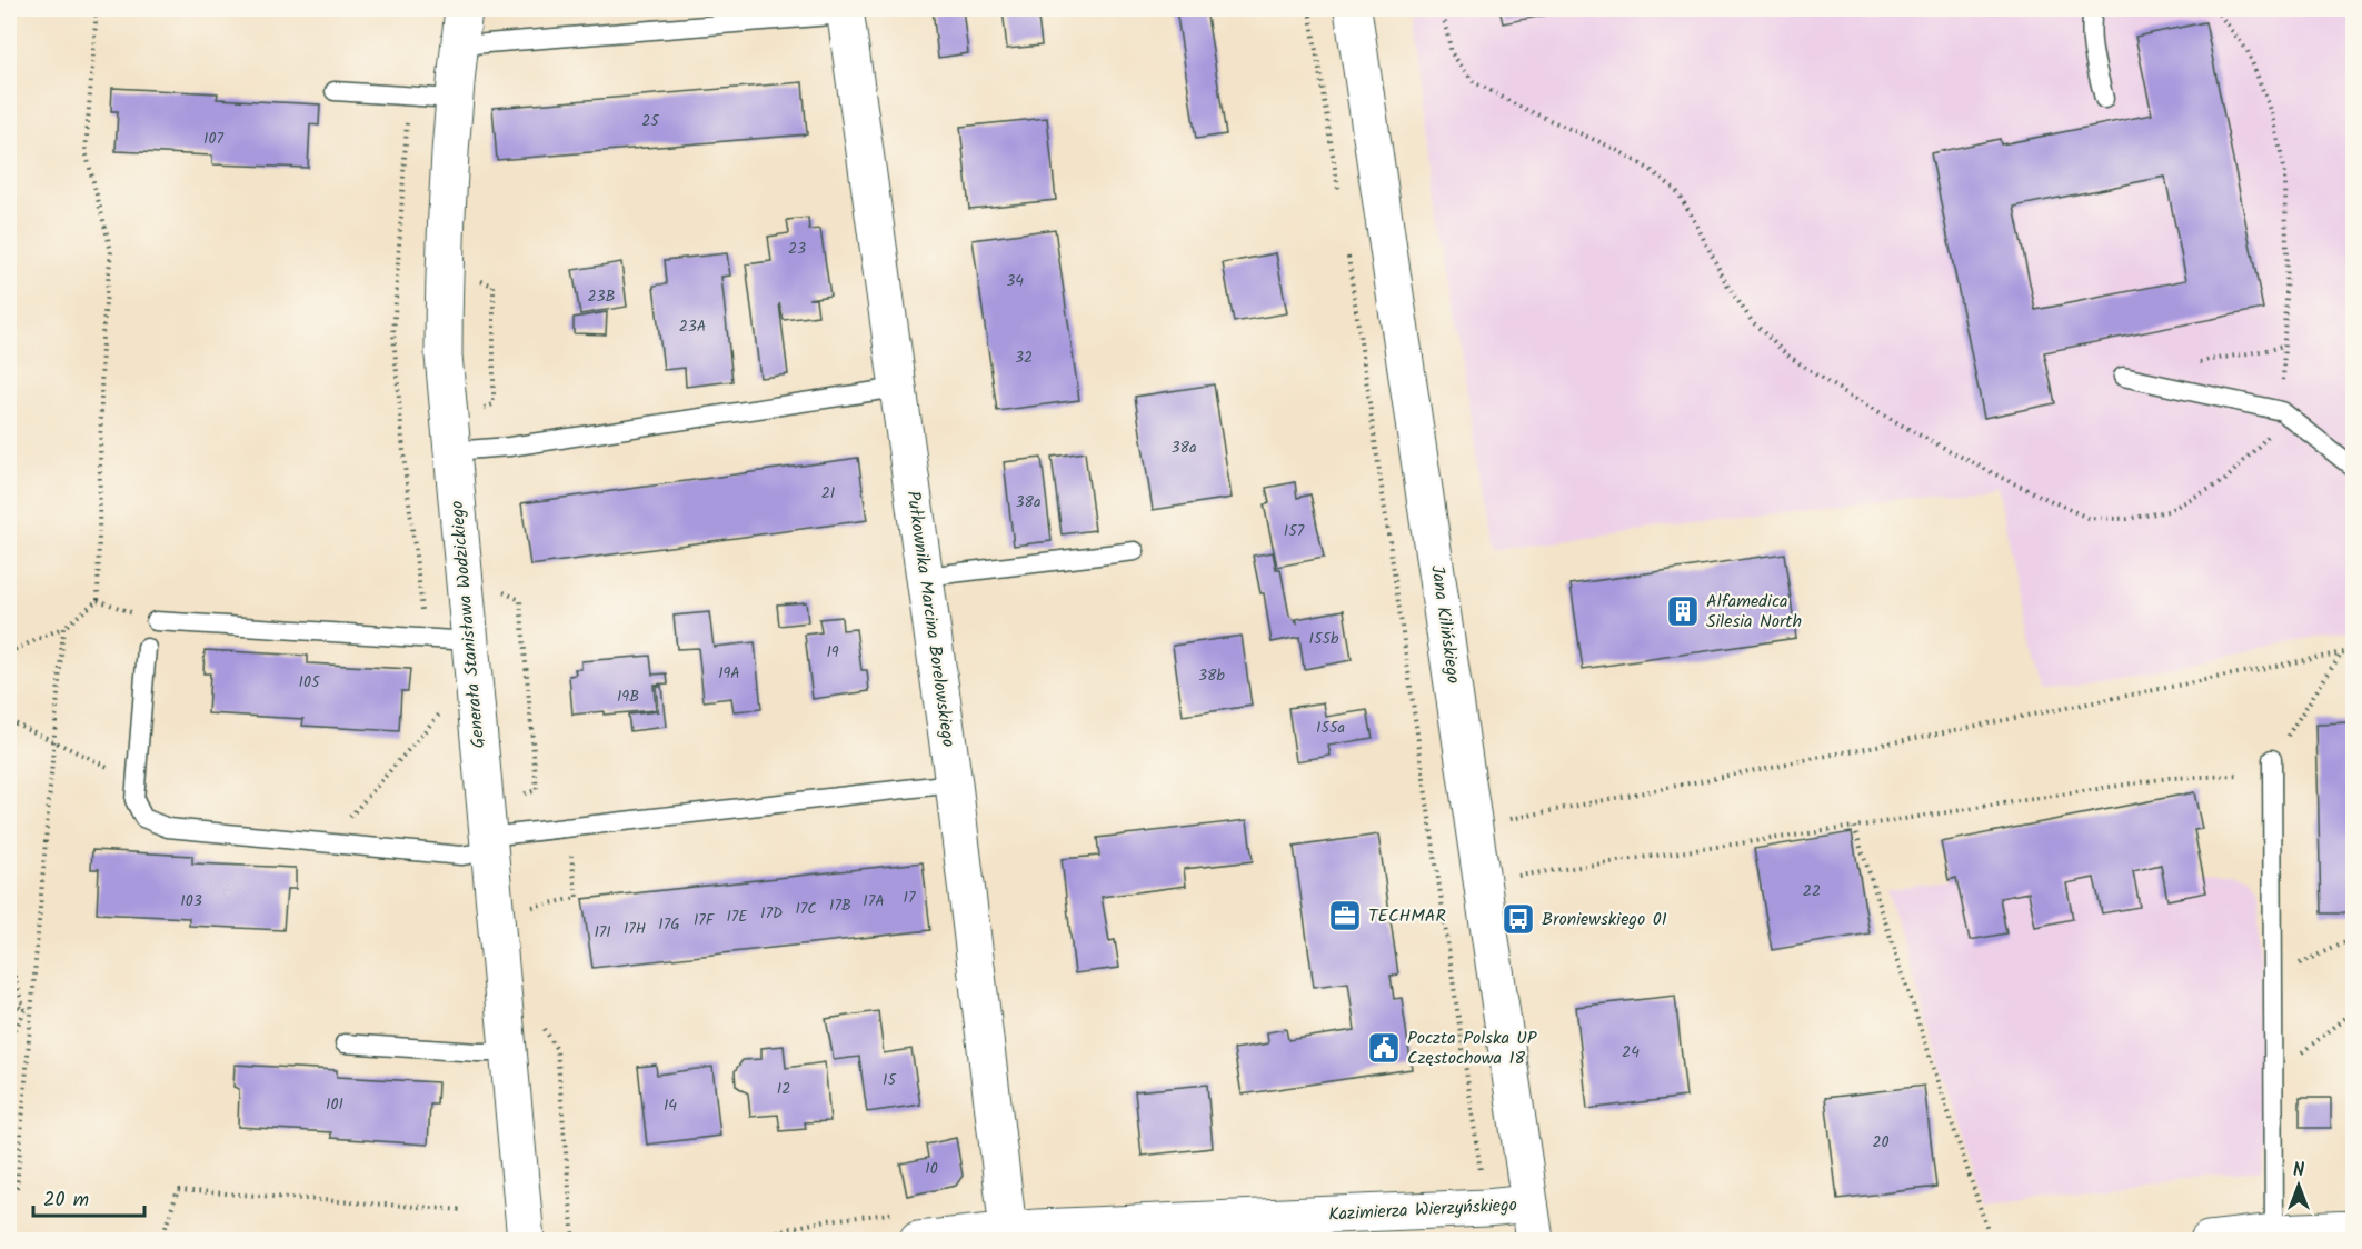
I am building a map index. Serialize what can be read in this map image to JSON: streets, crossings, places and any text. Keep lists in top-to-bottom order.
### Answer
{
  "streets": {
    "street": [
      "Pułkownika Marcina Borelowskiego",
      "Generała Stanisława Wodzickiego",
      "Jana Kilińskiego",
      "Kazimierza Wierzyńskiego"
    ]
  },
  "crossings": [
    ["Pułkownika Marcina Borelowskiego", "Kazimierza Wierzyńskiego"],
    ["Jana Kilińskiego", "Kazimierza Wierzyńskiego"]
  ],
  "places": {
    "building": ["Alfamedica Silesia North"],
    "office": ["TECHMAR"],
    "bus stop": ["Broniewskiego 01"],
    "public building": ["Poczta Polska UP Częstochowa 18"]
  },
  "house_numbers": [
    "25",
    "107",
    "23",
    "34",
    "23B",
    "23A",
    "32",
    "38a",
    "21",
    "38a",
    "157",
    "155b",
    "19",
    "19A",
    "38b",
    "105",
    "19B",
    "155a",
    "22",
    "17",
    "103",
    "17A",
    "17B",
    "17C",
    "17D",
    "17E",
    "17F",
    "17G",
    "17H",
    "17I",
    "24",
    "15",
    "12",
    "101",
    "14",
    "20",
    "10"
  ],
  "scale_bar": "20 m",
  "north": "top"
}
